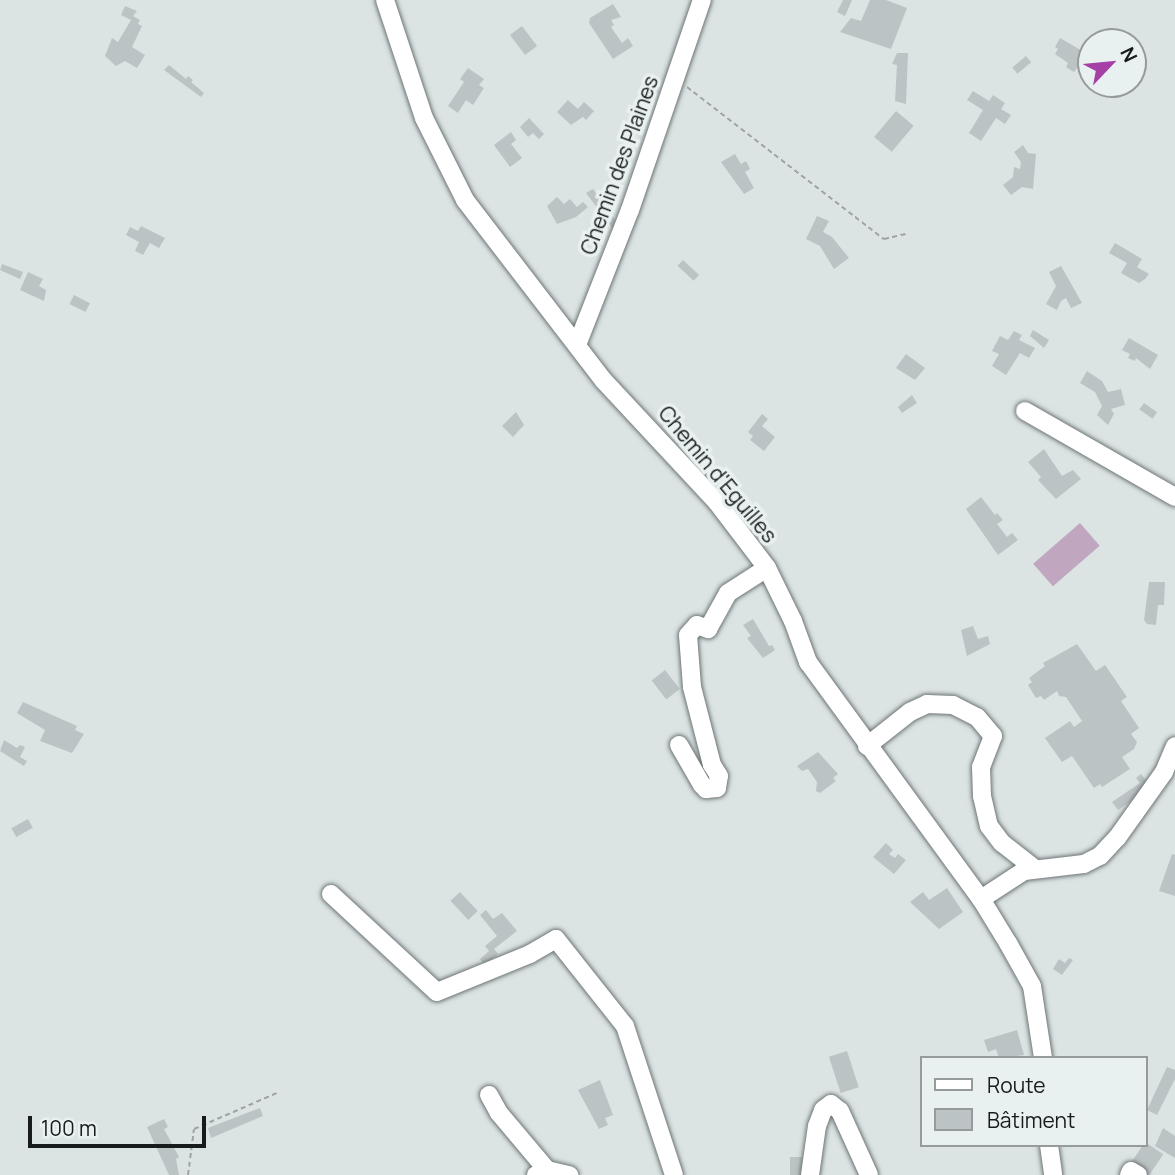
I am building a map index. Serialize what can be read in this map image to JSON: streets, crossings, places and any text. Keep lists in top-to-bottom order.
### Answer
{
  "streets": {
    "street": ["Chemin des Plaines", "Chemin d'Eguilles"]
  },
  "crossings": [
    ["Chemin des Plaines", "Chemin d'Eguilles"]
  ],
  "legend": ["Route", "Bâtiment"],
  "scale_bar": "100 m",
  "north": "top right"
}
